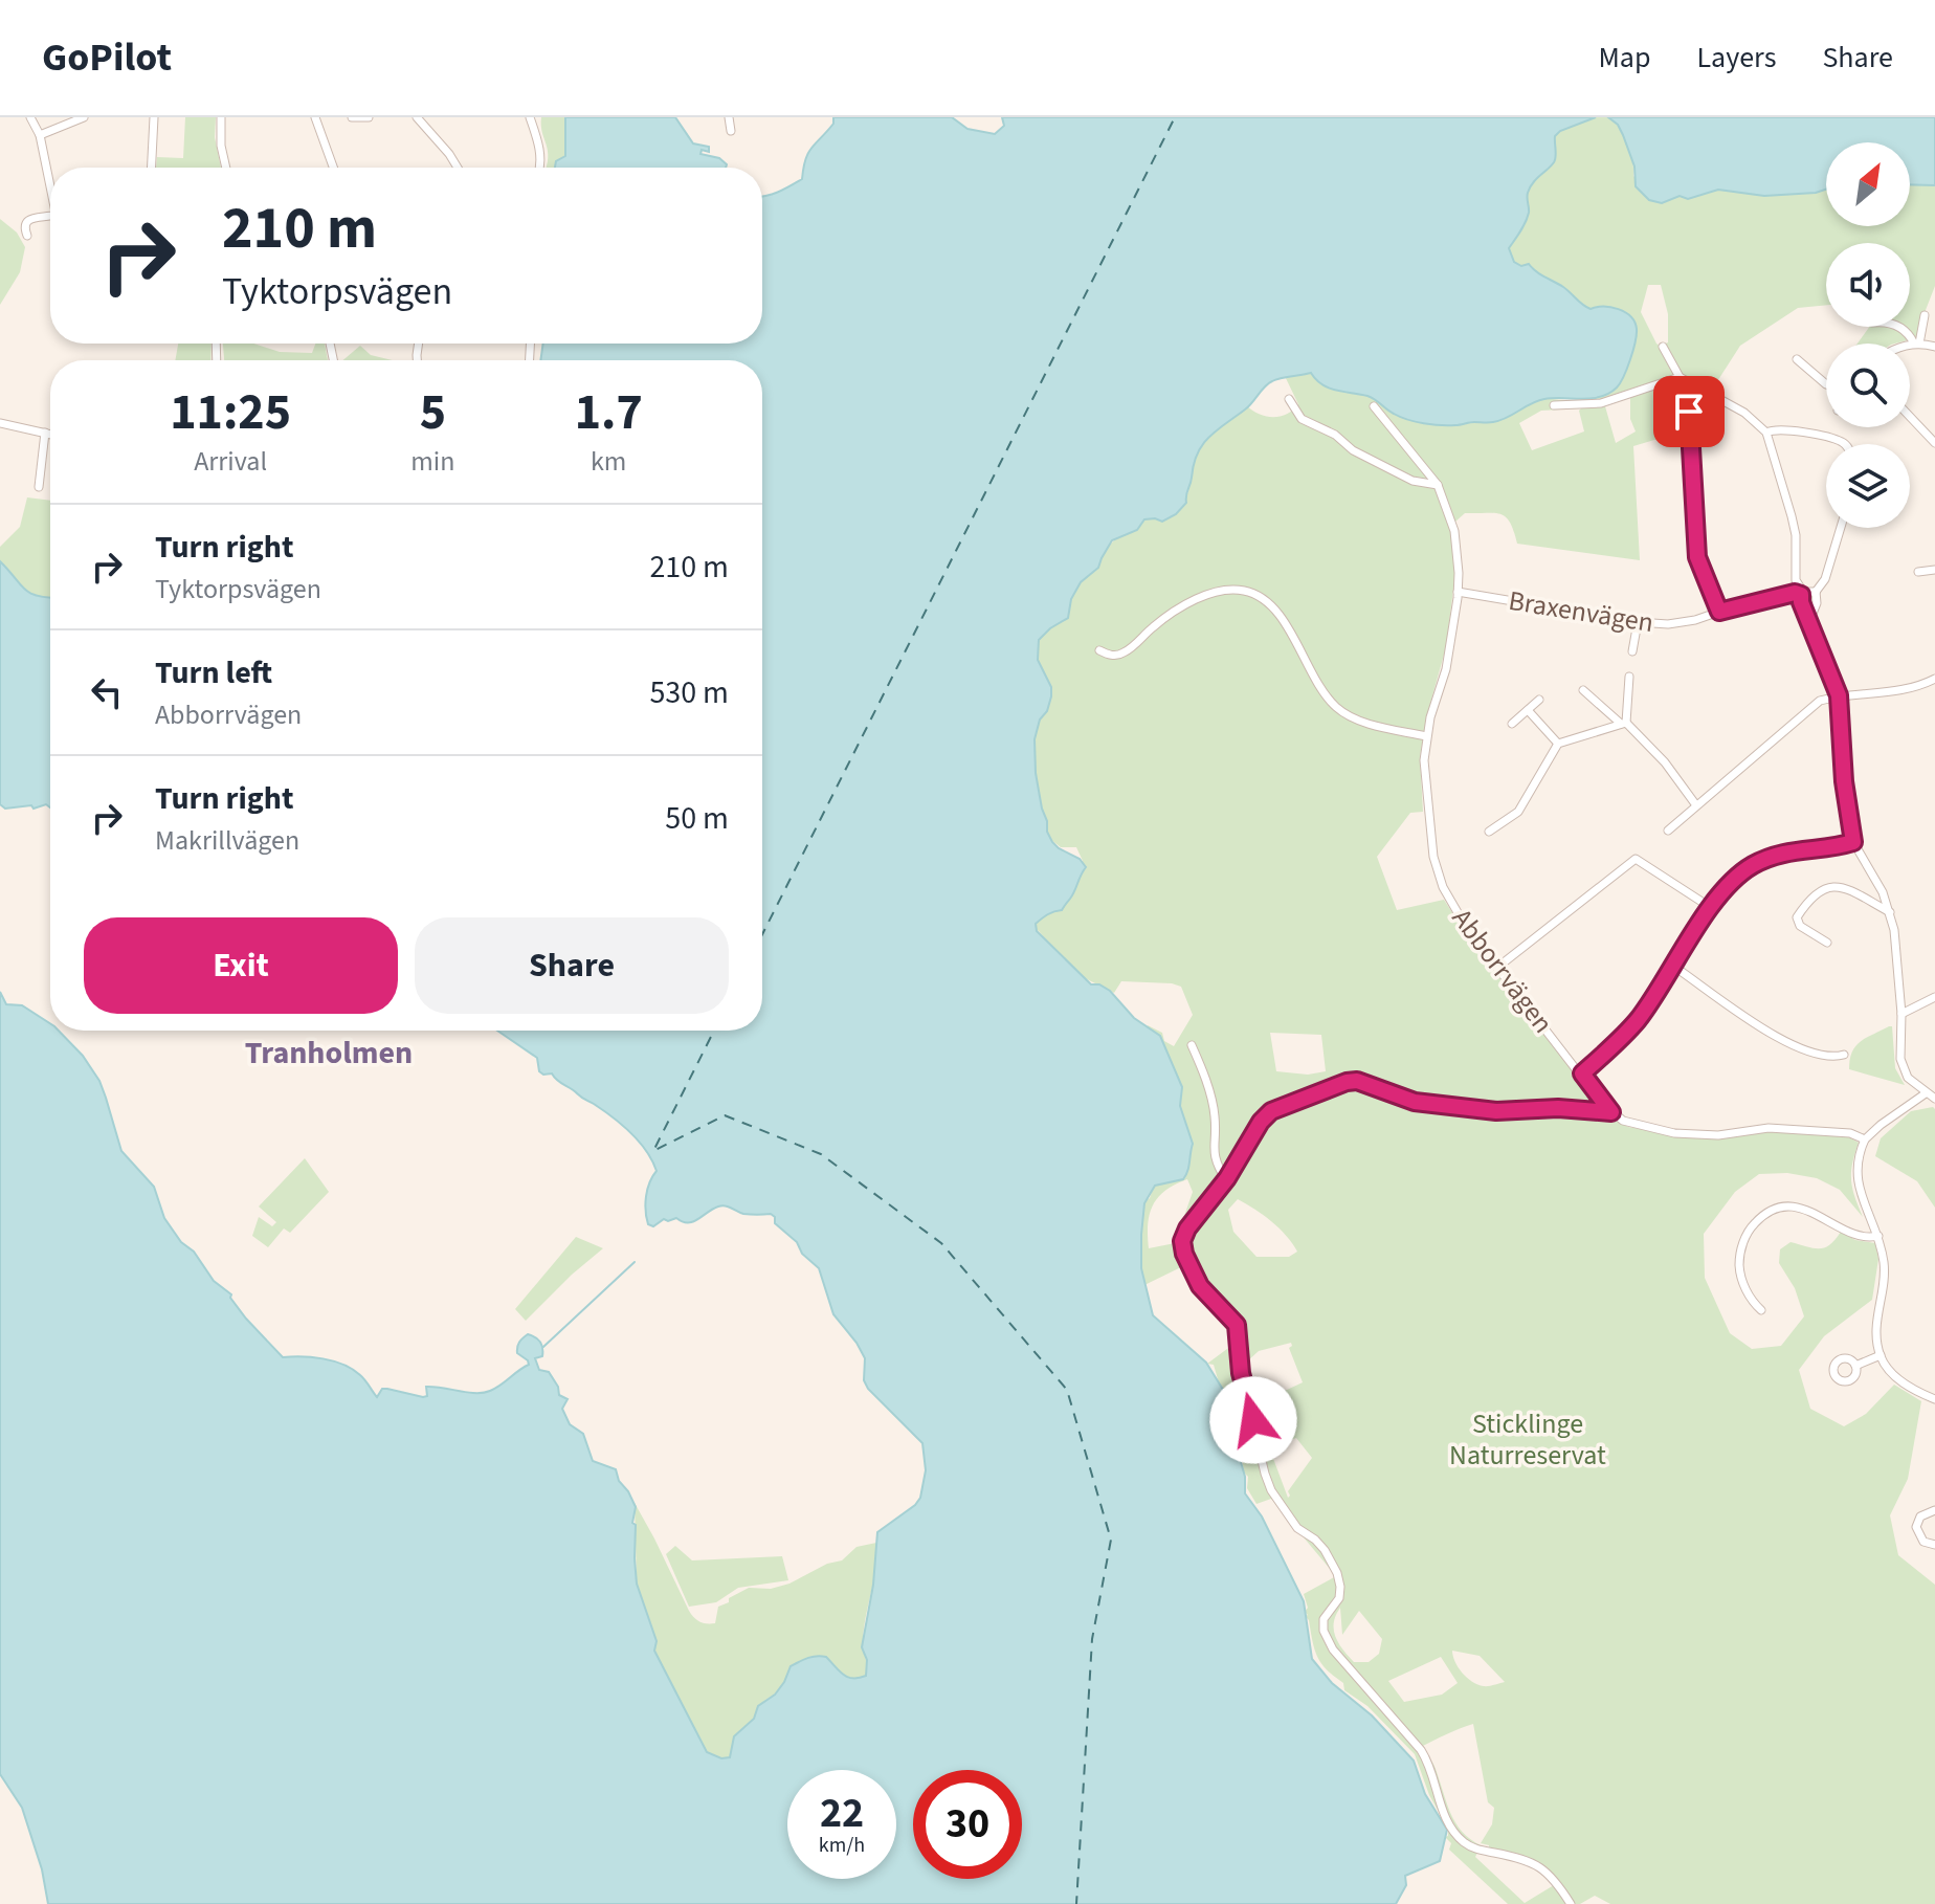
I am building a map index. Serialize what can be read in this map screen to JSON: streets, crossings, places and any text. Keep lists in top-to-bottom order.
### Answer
{
  "streets": {
    "street": ["Braxenvägen", "Abborrvägen"]
  },
  "crossings": [
    ["Braxenvägen", "Abborrvägen"]
  ],
  "districts": ["Tranholmen"],
  "parks": ["Sticklinge Naturreservat"],
  "north": "top right",
  "page": {
    "header": "GoPilot",
    "nav": ["Map", "Layers", "Share"],
    "turn": ["210 m", "Tyktorpsvägen"],
    "eta": [
      "11:25",
      "Arrival",
      "5",
      "min",
      "1.7",
      "km"
    ],
    "list": [
      {
        "name": "Turn right",
        "note": "Tyktorpsvägen",
        "value": "210 m"
      },
      {
        "name": "Turn left",
        "note": "Abborrvägen",
        "value": "530 m"
      },
      {
        "name": "Turn right",
        "note": "Makrillvägen",
        "value": "50 m"
      }
    ],
    "buttons": ["Exit", "Share"],
    "speed": "22 km/h",
    "limit": "30"
  }
}
